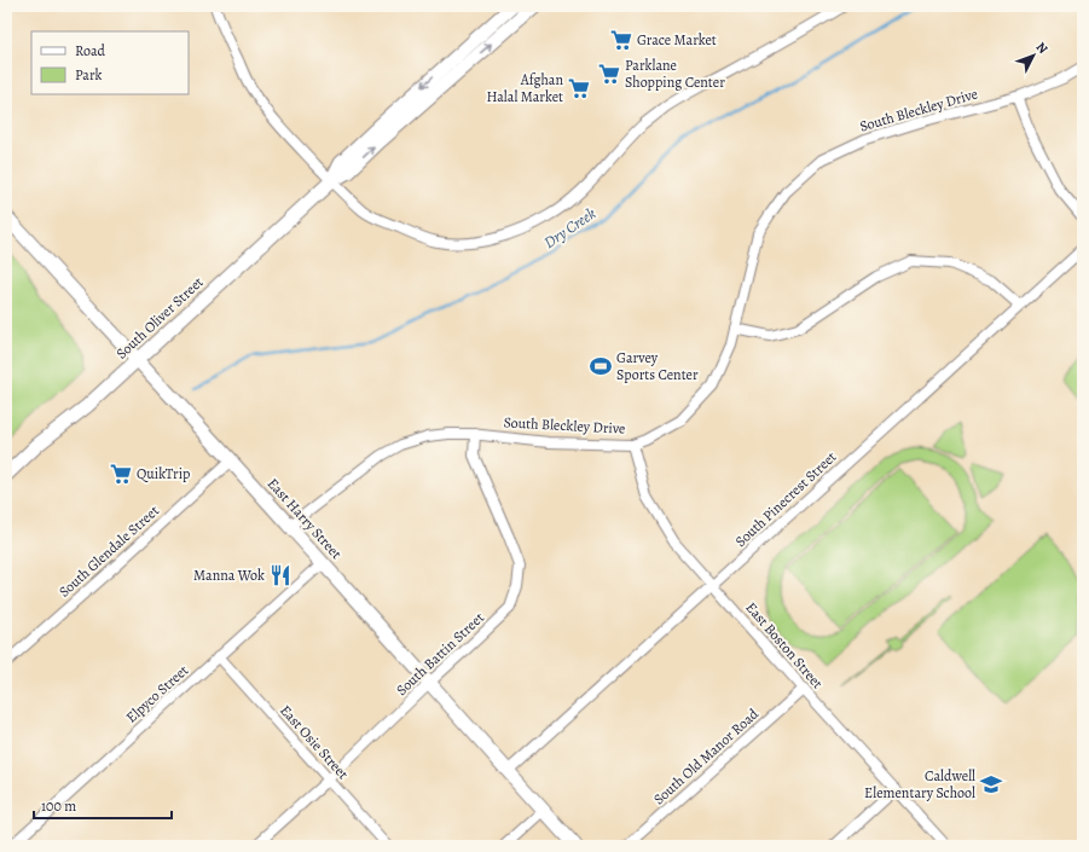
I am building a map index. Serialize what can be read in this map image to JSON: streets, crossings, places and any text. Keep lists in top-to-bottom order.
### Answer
{
  "streets": {
    "main road": ["South Oliver Street", "East Harry Street"],
    "street": [
      "South Bleckley Drive",
      "South Pinecrest Street",
      "South Glendale Street",
      "East Boston Street",
      "South Battin Street",
      "Elpyco Street",
      "East Osie Street",
      "South Old Manor Road"
    ]
  },
  "crossings": [
    ["South Bleckley Drive", "East Harry Street"],
    ["South Bleckley Drive", "East Boston Street"],
    ["South Bleckley Drive", "South Battin Street"],
    ["South Oliver Street", "East Harry Street"],
    ["South Pinecrest Street", "East Harry Street"],
    ["South Pinecrest Street", "East Boston Street"],
    ["East Harry Street", "South Glendale Street"],
    ["East Harry Street", "South Battin Street"],
    ["East Harry Street", "Elpyco Street"],
    ["East Boston Street", "South Old Manor Road"],
    ["South Battin Street", "East Osie Street"],
    ["Elpyco Street", "East Osie Street"]
  ],
  "water": ["Dry Creek"],
  "places": {
    "supermarket": [
      "Grace Market",
      "Parklane Shopping Center",
      "Afghan Halal Market",
      "QuikTrip"
    ],
    "sports": ["Garvey Sports Center"],
    "restaurant": ["Manna Wok"],
    "school or university": ["Caldwell Elementary School"]
  },
  "legend": ["Road", "Park"],
  "scale_bar": "100 m",
  "north": "top right"
}
